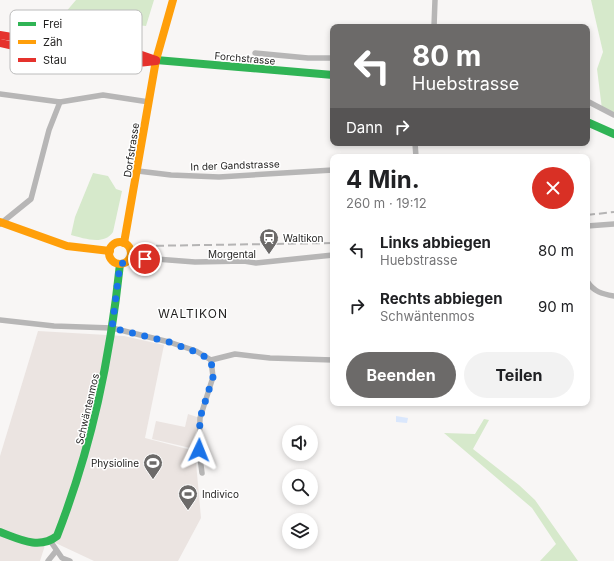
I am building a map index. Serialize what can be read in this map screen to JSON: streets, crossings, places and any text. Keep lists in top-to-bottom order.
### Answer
{
  "streets": {
    "main road": ["Forchstrasse", "Dorfstrasse", "Schwäntenmos"],
    "street": ["In der Gandstrasse", "Morgental"]
  },
  "crossings": [
    ["Forchstrasse", "Dorfstrasse"],
    ["Dorfstrasse", "In der Gandstrasse"],
    ["Dorfstrasse", "Morgental"],
    ["Dorfstrasse", "Schwäntenmos"],
    ["Morgental", "Schwäntenmos"]
  ],
  "districts": ["WALTIKON"],
  "places": {
    "station": ["Waltikon"],
    "sports": ["Physioline", "Indivico"]
  },
  "legend": ["Frei", "Zäh", "Stau"],
  "page": {
    "turn": ["80 m", "Huebstrasse"],
    "then": "Dann",
    "heading": ["4 Min.", "260 m · 19:12"],
    "list": [
      {
        "name": "Links abbiegen",
        "note": "Huebstrasse",
        "value": "80 m"
      },
      {
        "name": "Rechts abbiegen",
        "note": "Schwäntenmos",
        "value": "90 m"
      }
    ],
    "buttons": ["Beenden", "Teilen"]
  }
}
